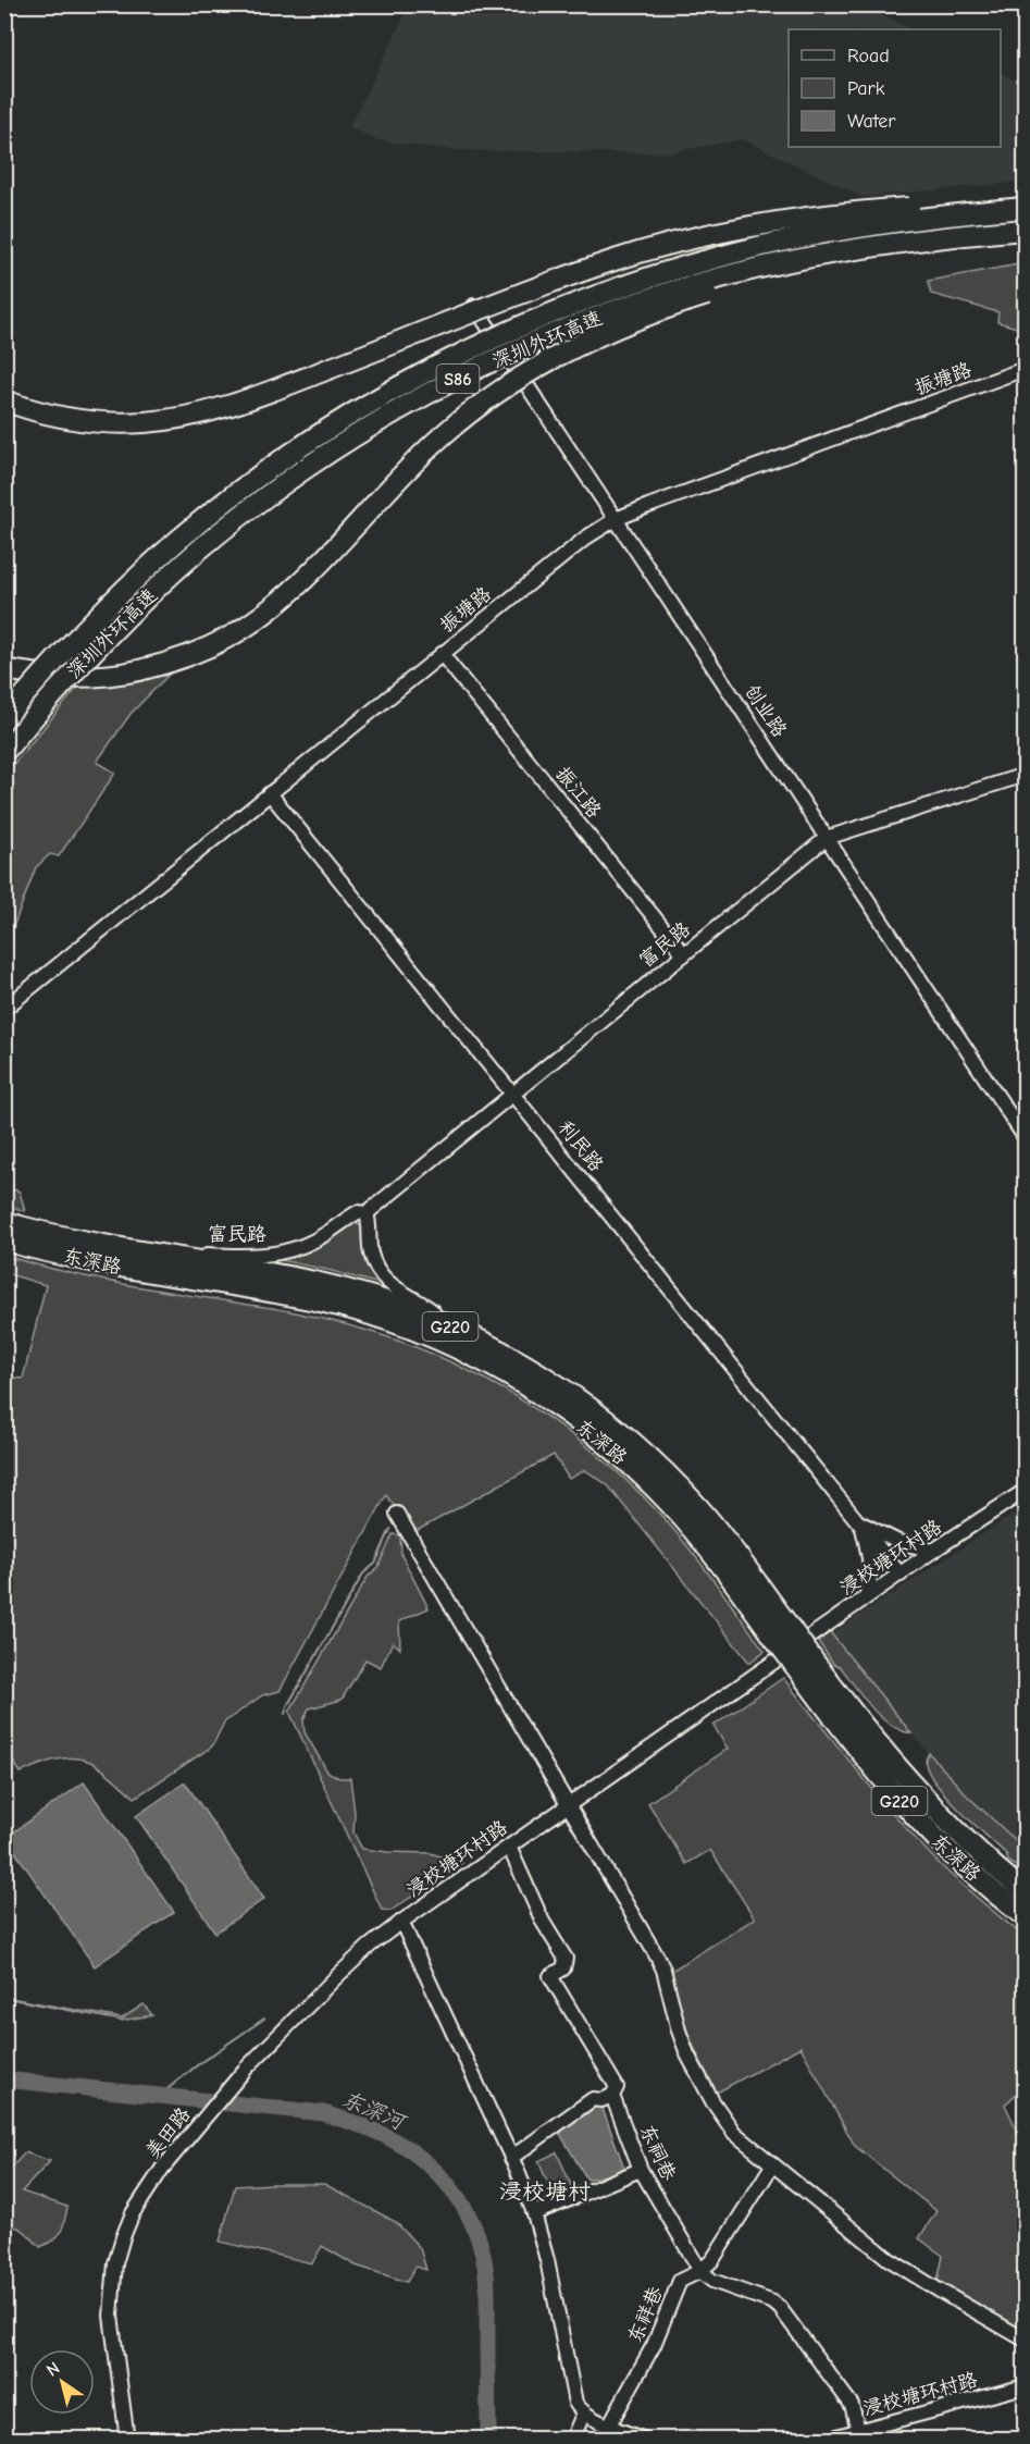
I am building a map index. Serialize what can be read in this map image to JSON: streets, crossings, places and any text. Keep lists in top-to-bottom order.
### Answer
{
  "streets": {
    "highway": [
      "深圳外环高速",
      "S86",
      "东深路",
      "G220"
    ],
    "street": [
      "振塘路",
      "创业路",
      "振江路",
      "富民路",
      "利民路",
      "浸校塘环村路",
      "美田路",
      "东祠巷",
      "东祥巷"
    ]
  },
  "crossings": [
    ["振塘路", "创业路"],
    ["振塘路", "振江路"],
    ["振塘路", "利民路"],
    ["创业路", "富民路"],
    ["振江路", "富民路"],
    ["富民路", "利民路"],
    ["富民路", "东深路"],
    ["利民路", "浸校塘环村路"],
    ["浸校塘环村路", "美田路"],
    ["浸校塘环村路", "东祠巷"],
    ["东祠巷", "东祥巷"]
  ],
  "districts": ["浸校塘村"],
  "water": ["东深河"],
  "legend": ["Road", "Park", "Water"],
  "north": "top left"
}
